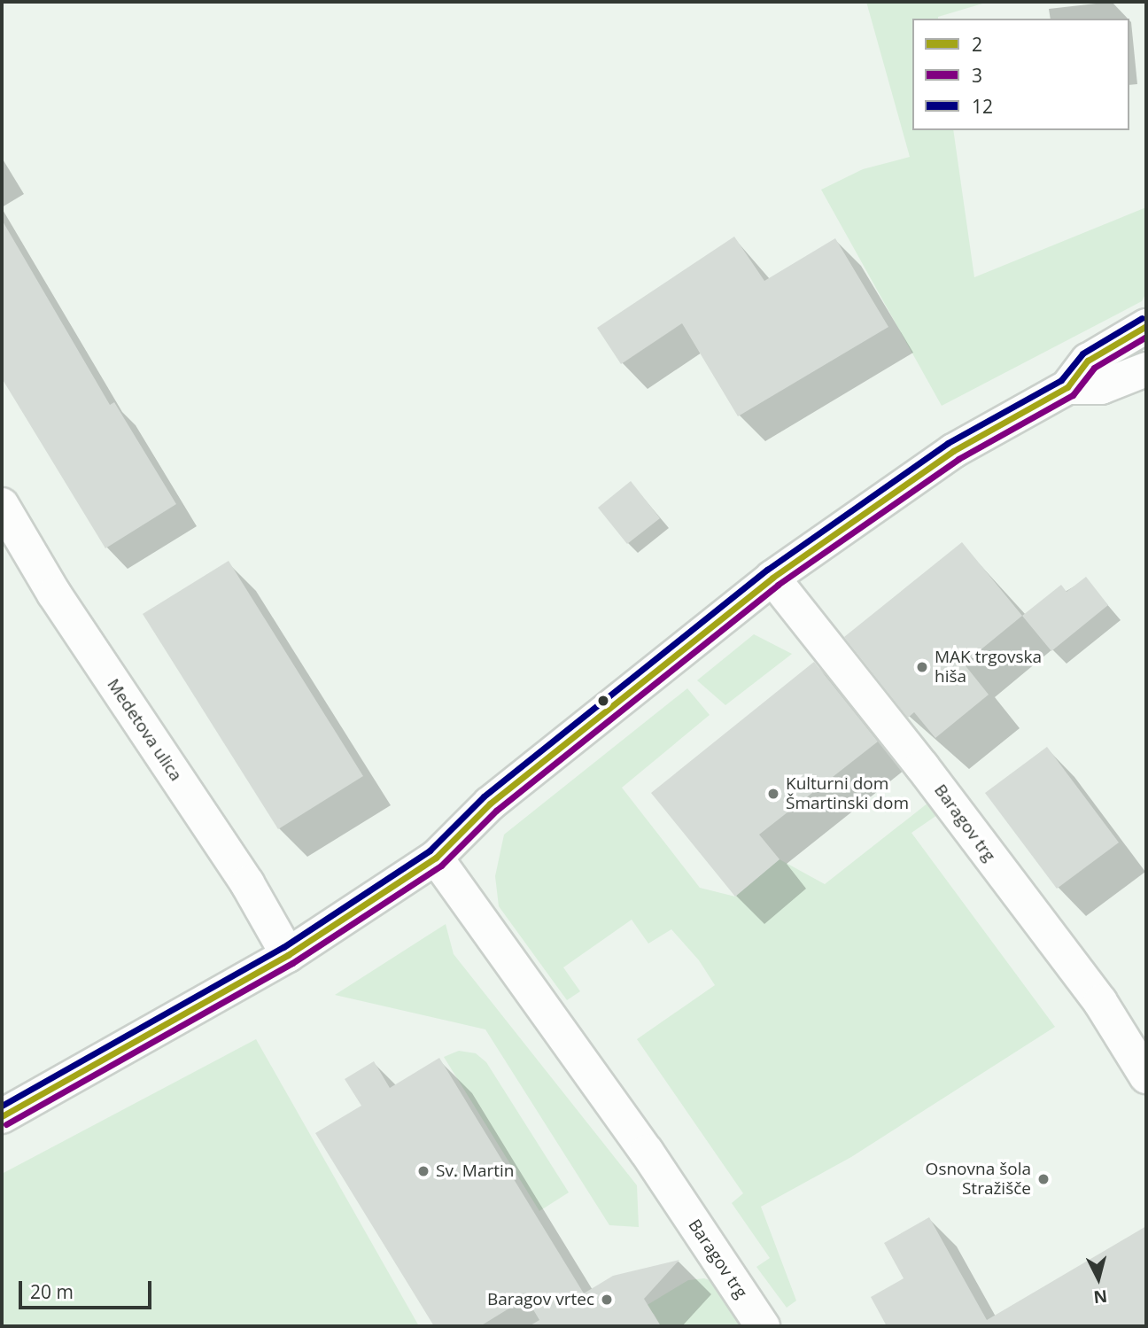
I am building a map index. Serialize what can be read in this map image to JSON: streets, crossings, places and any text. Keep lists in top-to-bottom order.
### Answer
{
  "streets": {
    "street": ["Medetova ulica", "Baragov trg"]
  },
  "places": [
    "MAK trgovska hiša",
    "Kulturni dom Šmartinski dom",
    "Sv. Martin",
    "Osnovna šola Stražišče",
    "Baragov vrtec"
  ],
  "lines": ["transit line 12", "transit line 2", "transit line 3"],
  "legend": ["2", "3", "12"],
  "scale_bar": "20 m",
  "north": "bottom"
}
